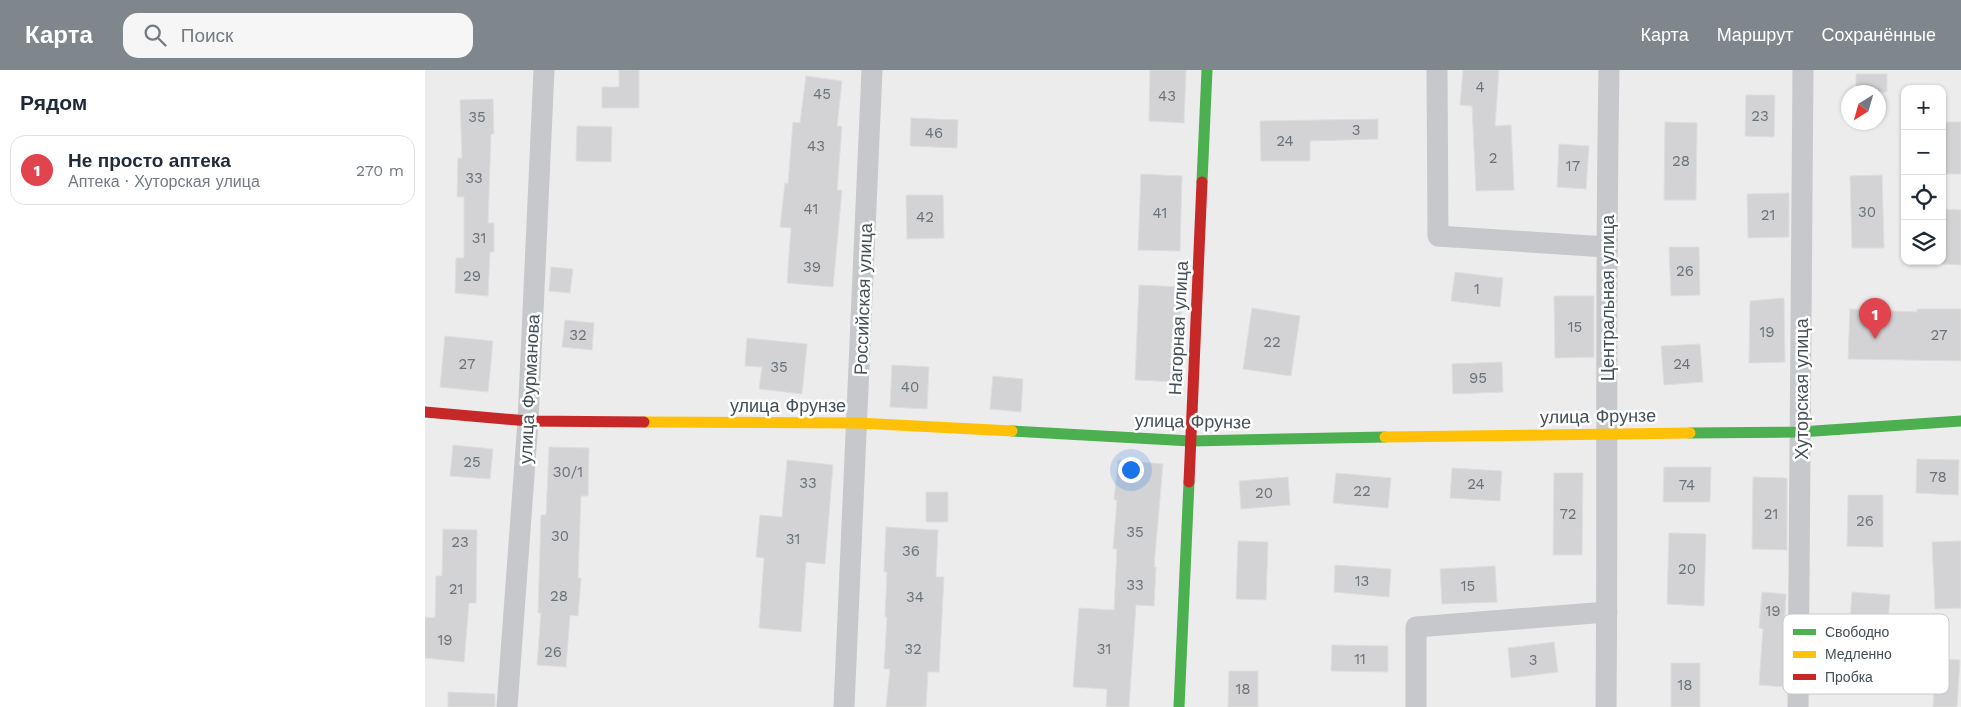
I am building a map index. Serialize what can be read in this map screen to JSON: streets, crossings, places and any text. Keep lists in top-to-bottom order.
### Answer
{
  "streets": {
    "street": [
      "Центральная улица",
      "Российская улица",
      "Нагорная улица",
      "улица Фурманова",
      "Хуторская улица",
      "улица Фрунзе"
    ]
  },
  "crossings": [
    ["Центральная улица", "улица Фрунзе"],
    ["Российская улица", "улица Фрунзе"],
    ["Нагорная улица", "улица Фрунзе"],
    ["улица Фурманова", "улица Фрунзе"],
    ["Хуторская улица", "улица Фрунзе"]
  ],
  "house_numbers": [
    "4",
    "45",
    "43",
    "23",
    "35",
    "3",
    "46",
    "24",
    "43",
    "2",
    "28",
    "17",
    "33",
    "41",
    "30",
    "41",
    "21",
    "42",
    "31",
    "39",
    "26",
    "29",
    "1",
    "15",
    "19",
    "32",
    "27",
    "22",
    "27",
    "24",
    "35",
    "95",
    "40",
    "25",
    "30/1",
    "78",
    "33",
    "24",
    "74",
    "22",
    "20",
    "72",
    "21",
    "26",
    "35",
    "30",
    "31",
    "23",
    "36",
    "20",
    "13",
    "33",
    "15",
    "21",
    "28",
    "34",
    "19",
    "19",
    "32",
    "31",
    "26",
    "11",
    "3",
    "18",
    "18"
  ],
  "legend": ["Свободно", "Медленно", "Пробка"],
  "north": "bottom left",
  "page": {
    "header": "Карта",
    "search": "Поиск",
    "nav": ["Карта", "Маршрут", "Сохранённые"],
    "heading": "Рядом",
    "map_buttons": ["+", "−"],
    "list": [
      {
        "mark": "1",
        "name": "Не просто аптека",
        "note": "Аптека · Хуторская улица",
        "value": "270 m"
      }
    ],
    "pins": "1"
  }
}
